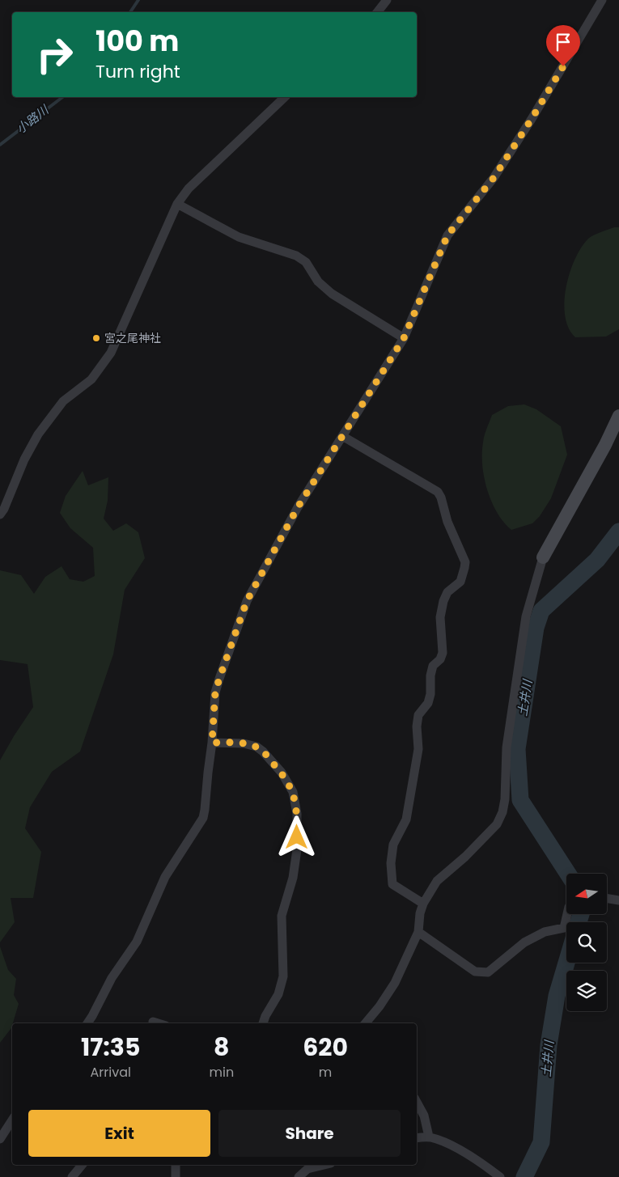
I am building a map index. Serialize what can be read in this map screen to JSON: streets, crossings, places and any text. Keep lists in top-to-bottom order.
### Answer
{
  "water": ["小路川", "土井川"],
  "places": ["宮之尾神社"],
  "north": "left",
  "page": {
    "turn": ["100 m", "Turn right"],
    "eta": [
      "17:35",
      "Arrival",
      "8",
      "min",
      "620",
      "m"
    ],
    "buttons": ["Exit", "Share"]
  }
}
